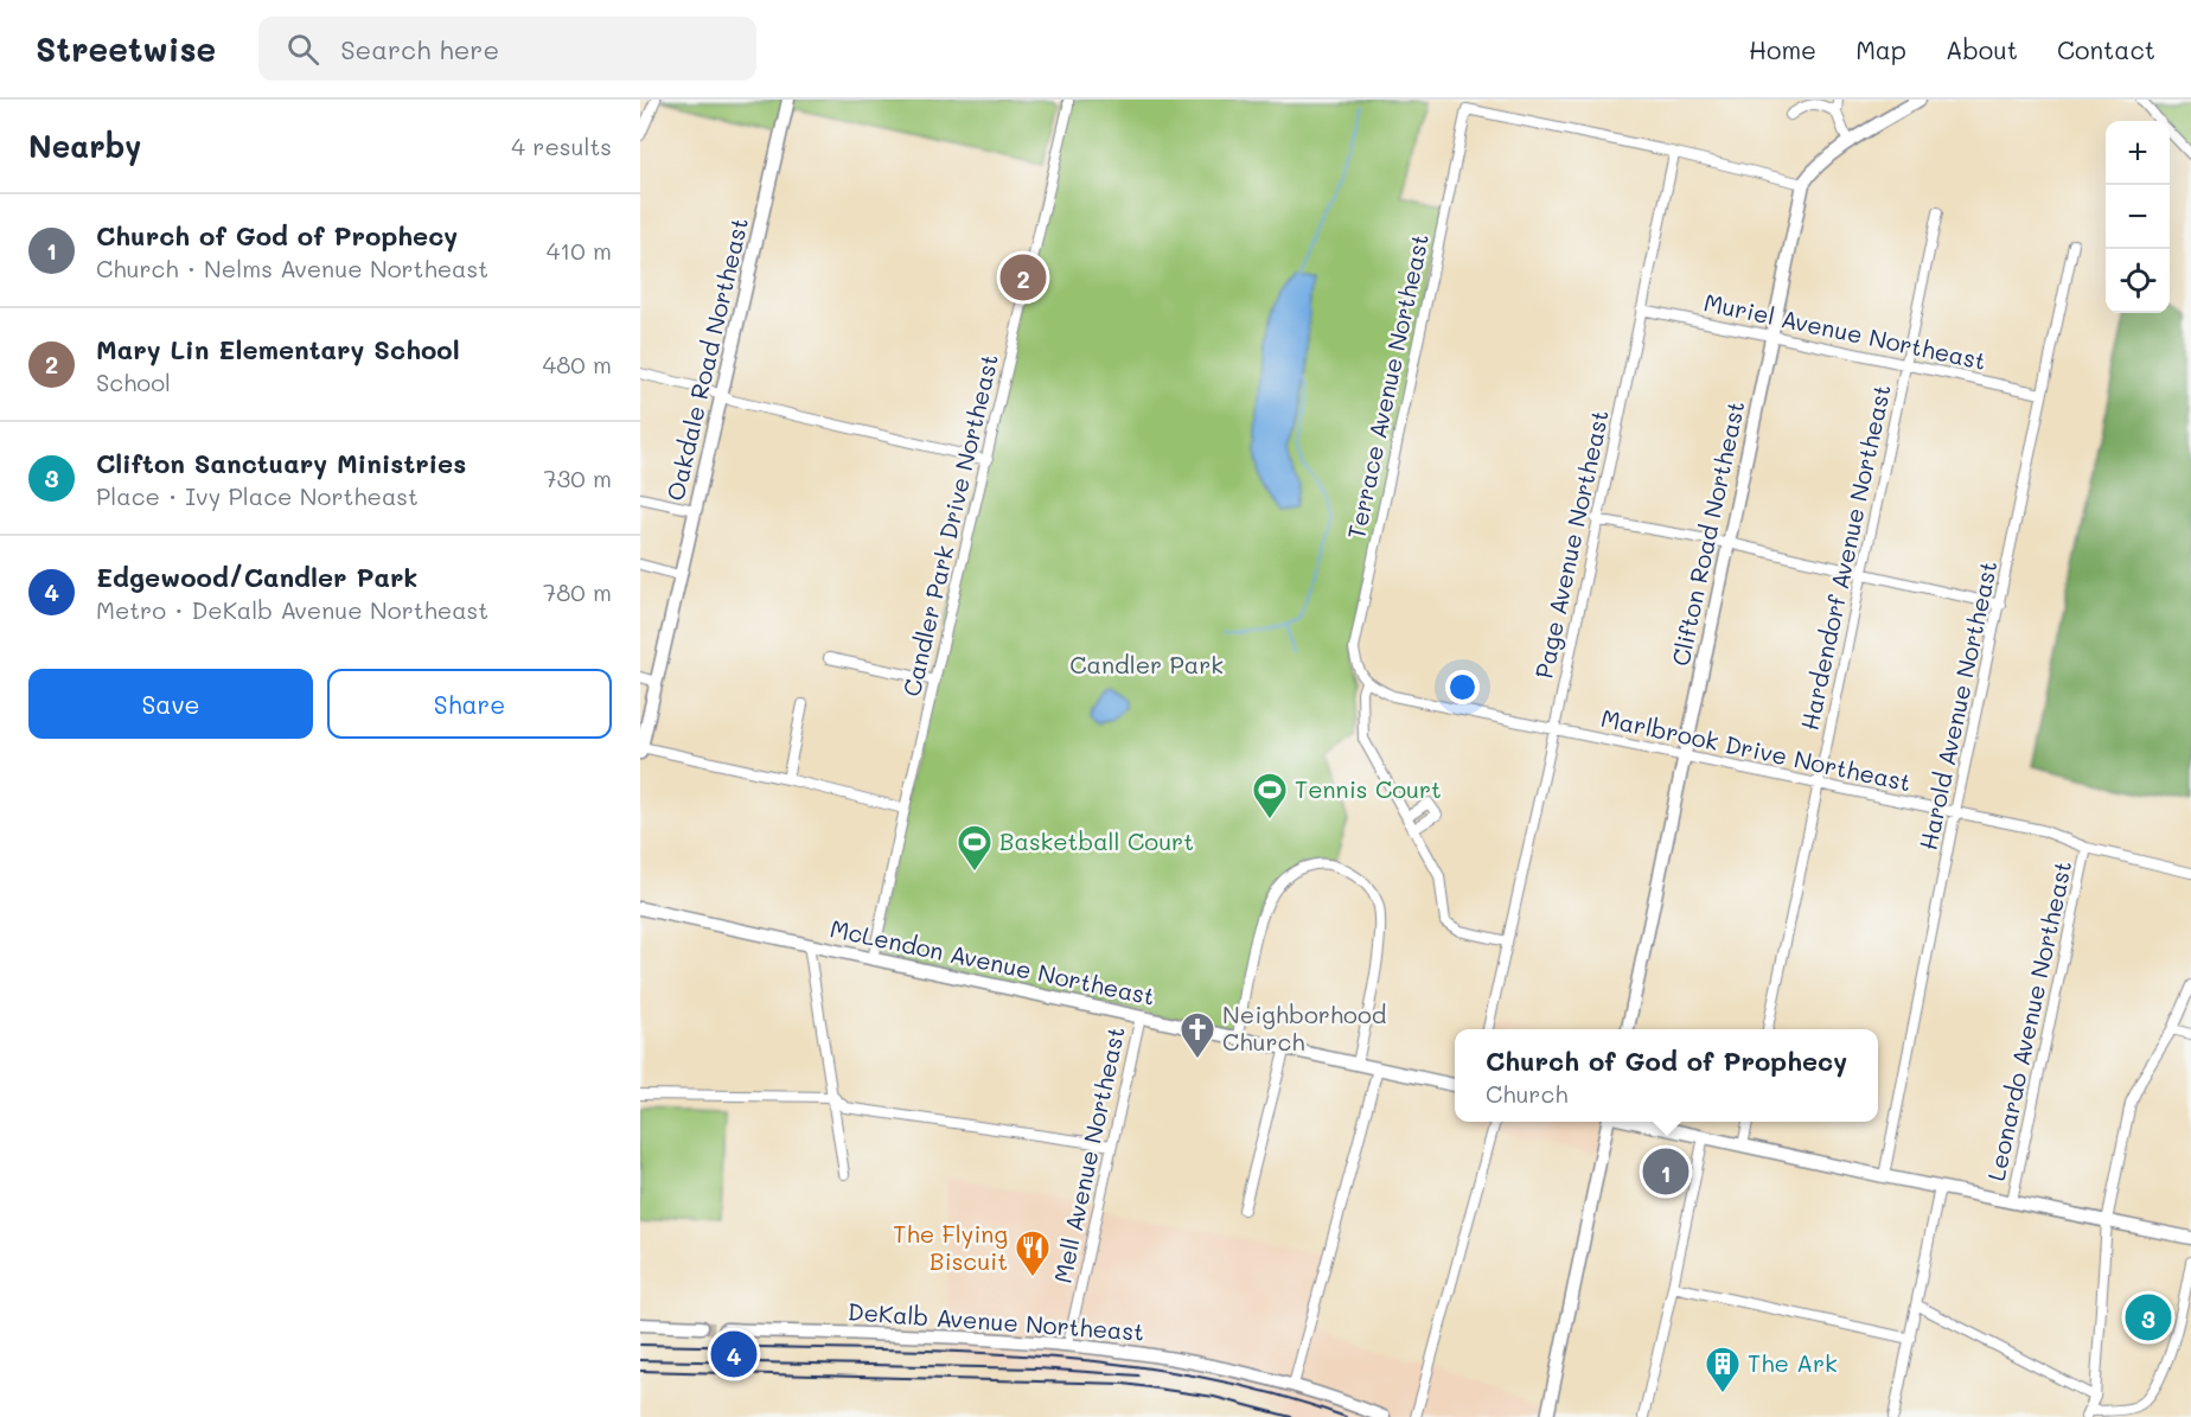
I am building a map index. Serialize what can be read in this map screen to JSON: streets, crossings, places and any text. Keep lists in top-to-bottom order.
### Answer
{
  "streets": {
    "street": [
      "Muriel Avenue Northeast",
      "Oakdale Road Northeast",
      "Terrace Avenue Northeast",
      "Candler Park Drive Northeast",
      "Clifton Road Northeast",
      "Page Avenue Northeast",
      "Hardendorf Avenue Northeast",
      "Harold Avenue Northeast",
      "Marlbrook Drive Northeast",
      "McLendon Avenue Northeast",
      "Leonardo Avenue Northeast",
      "Mell Avenue Northeast",
      "DeKalb Avenue Northeast"
    ]
  },
  "crossings": [
    ["Muriel Avenue Northeast", "Clifton Road Northeast"],
    ["Muriel Avenue Northeast", "Page Avenue Northeast"],
    ["Muriel Avenue Northeast", "Hardendorf Avenue Northeast"],
    ["Muriel Avenue Northeast", "Harold Avenue Northeast"],
    ["Terrace Avenue Northeast", "Page Avenue Northeast"],
    ["Terrace Avenue Northeast", "Marlbrook Drive Northeast"],
    ["Candler Park Drive Northeast", "McLendon Avenue Northeast"],
    ["Clifton Road Northeast", "Marlbrook Drive Northeast"],
    ["Page Avenue Northeast", "Marlbrook Drive Northeast"],
    ["Hardendorf Avenue Northeast", "Marlbrook Drive Northeast"],
    ["Harold Avenue Northeast", "Marlbrook Drive Northeast"],
    ["Marlbrook Drive Northeast", "Leonardo Avenue Northeast"],
    ["McLendon Avenue Northeast", "Mell Avenue Northeast"],
    ["Mell Avenue Northeast", "DeKalb Avenue Northeast"]
  ],
  "parks": ["Candler Park"],
  "places": {
    "sports": ["Tennis Court", "Basketball Court"],
    "church": ["Neighborhood Church"],
    "restaurant": ["The Flying Biscuit"],
    "building": ["The Ark"]
  },
  "page": {
    "header": "Streetwise",
    "search": "Search here",
    "nav": [
      "Home",
      "Map",
      "About",
      "Contact"
    ],
    "heading": ["Nearby", "4 results"],
    "map_buttons": ["+", "−"],
    "list": [
      {
        "mark": "1",
        "name": "Church of God of Prophecy",
        "note": "Church · Nelms Avenue Northeast",
        "value": "410 m"
      },
      {
        "mark": "2",
        "name": "Mary Lin Elementary School",
        "note": "School",
        "value": "480 m"
      },
      {
        "mark": "3",
        "name": "Clifton Sanctuary Ministries",
        "note": "Place · Ivy Place Northeast",
        "value": "730 m"
      },
      {
        "mark": "4",
        "name": "Edgewood/Candler Park",
        "note": "Metro · DeKalb Avenue Northeast",
        "value": "780 m"
      }
    ],
    "pins": [
      "2",
      "1",
      "3",
      "4"
    ],
    "buttons": ["Save", "Share"],
    "popup": ["Church of God of Prophecy", "Church"]
  }
}
